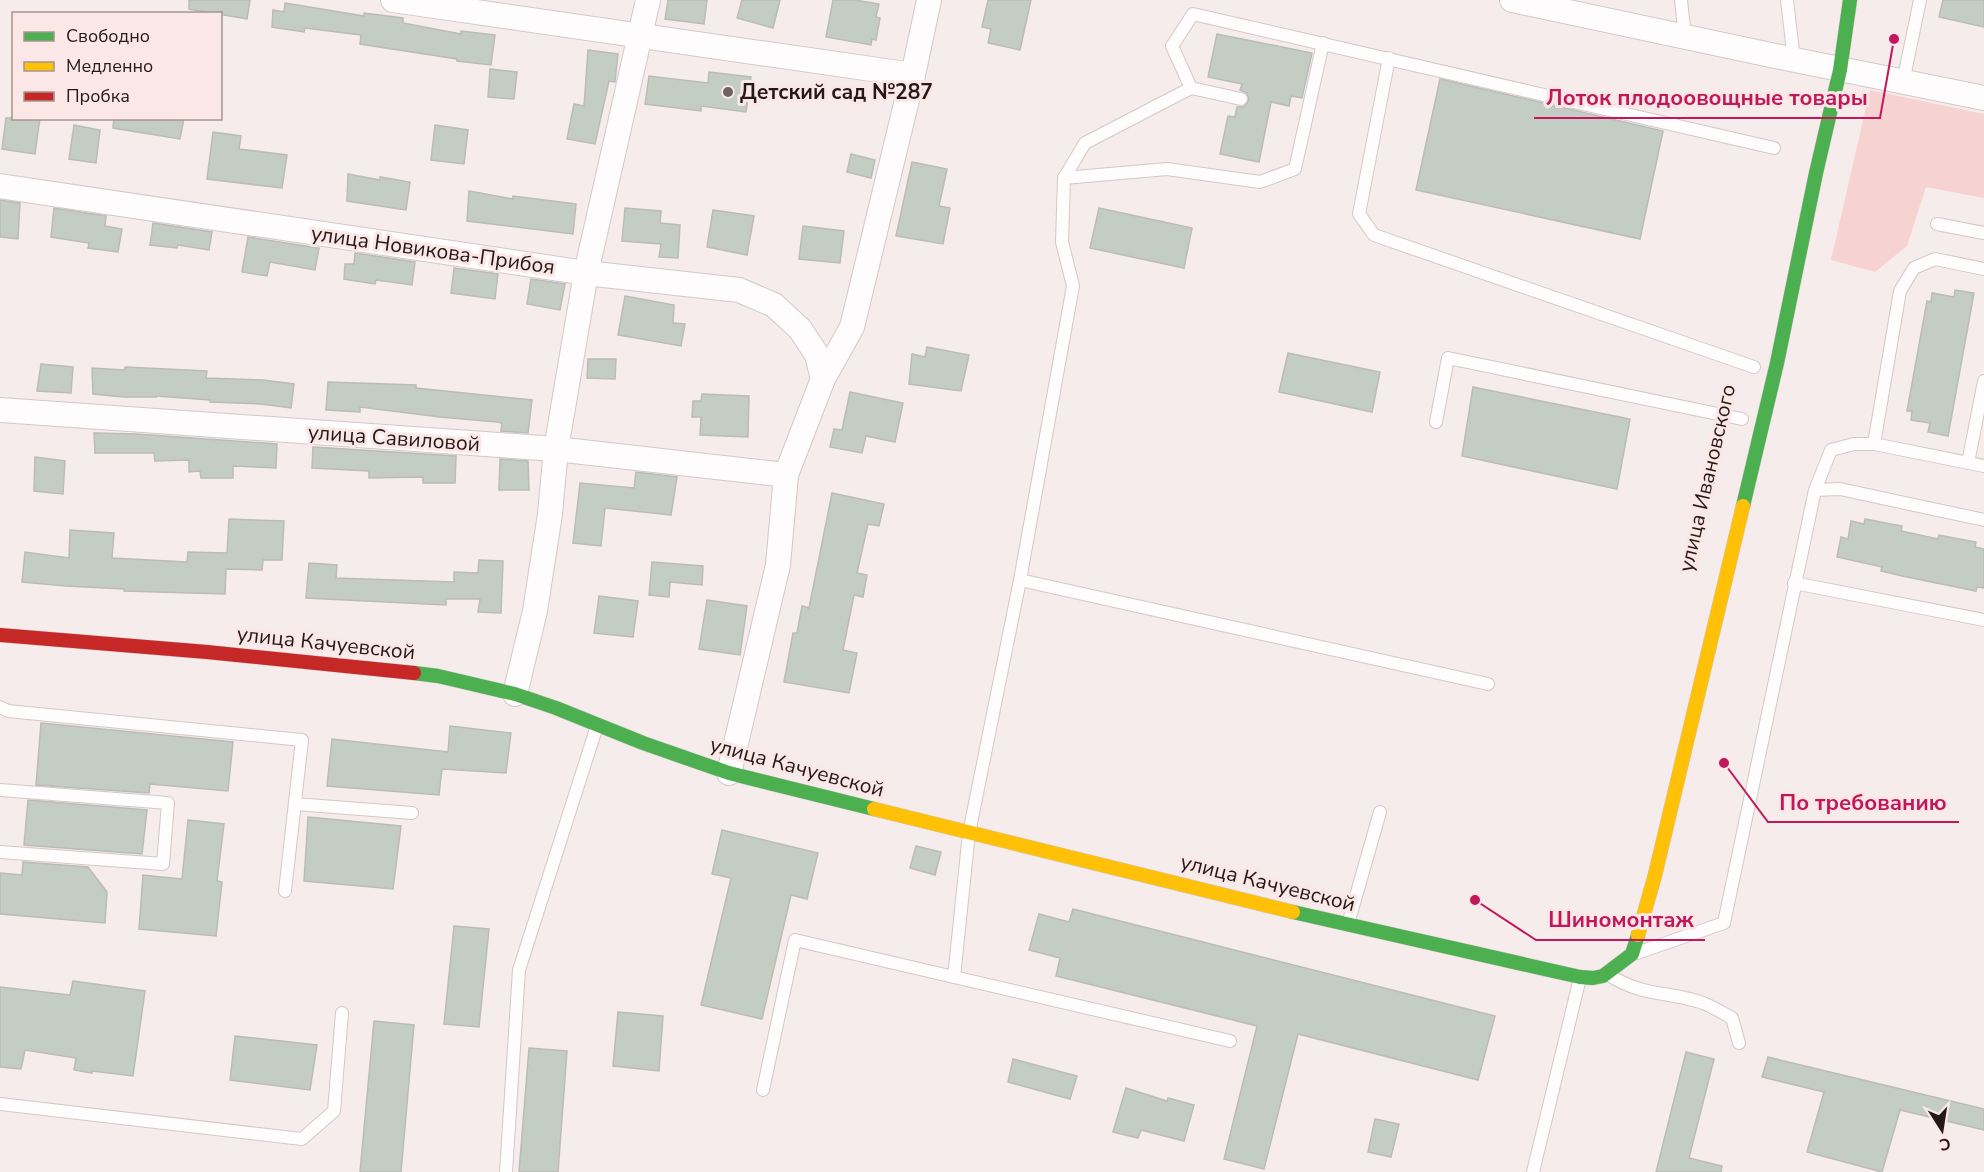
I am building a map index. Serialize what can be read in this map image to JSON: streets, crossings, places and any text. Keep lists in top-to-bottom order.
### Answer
{
  "streets": {
    "street": [
      "улица Новикова-Прибоя",
      "улица Савиловой",
      "улица Ивановского",
      "улица Качуевской"
    ]
  },
  "places": [
    "Лоток плодоовощные товары",
    "Детский сад №287",
    "По требованию",
    "Шиномонтаж"
  ],
  "legend": ["Свободно", "Медленно", "Пробка"],
  "north": "bottom"
}
